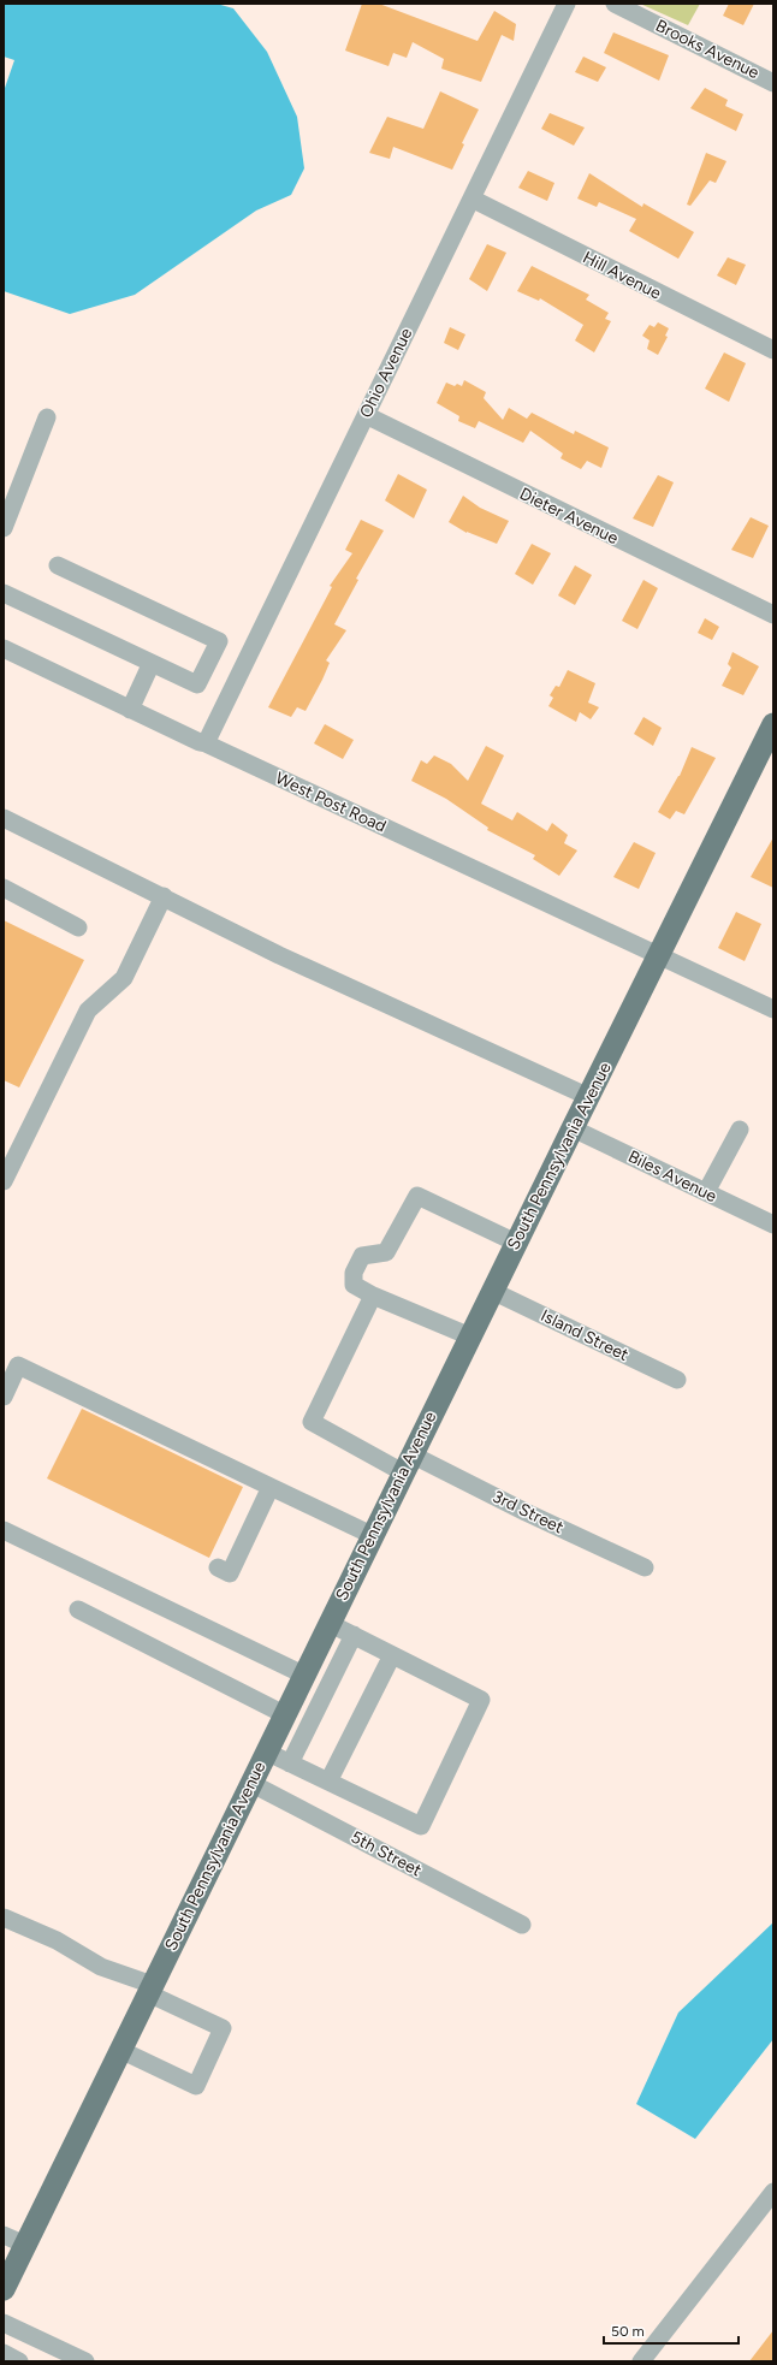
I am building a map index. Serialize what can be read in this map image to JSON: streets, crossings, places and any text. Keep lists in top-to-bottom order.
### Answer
{
  "streets": {
    "main road": ["South Pennsylvania Avenue"],
    "street": [
      "Brooks Avenue",
      "Hill Avenue",
      "Ohio Avenue",
      "Dieter Avenue",
      "West Post Road",
      "Biles Avenue",
      "Island Street",
      "3rd Street",
      "5th Street"
    ]
  },
  "crossings": [
    ["Hill Avenue", "Ohio Avenue"],
    ["Ohio Avenue", "Dieter Avenue"],
    ["Ohio Avenue", "West Post Road"],
    ["West Post Road", "South Pennsylvania Avenue"],
    ["South Pennsylvania Avenue", "Biles Avenue"],
    ["South Pennsylvania Avenue", "Island Street"],
    ["South Pennsylvania Avenue", "3rd Street"],
    ["South Pennsylvania Avenue", "5th Street"]
  ],
  "scale_bar": "50 m"
}
